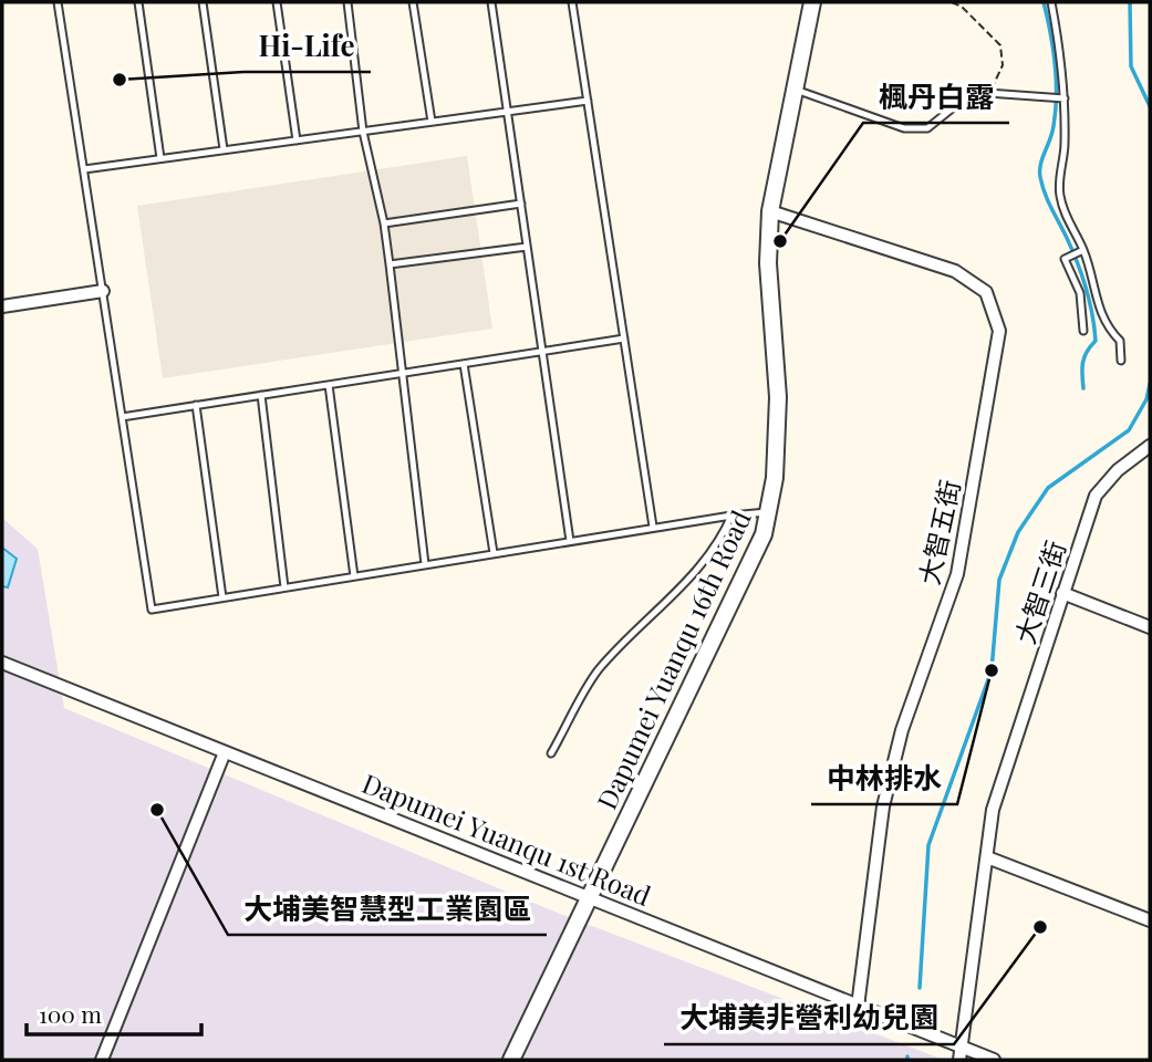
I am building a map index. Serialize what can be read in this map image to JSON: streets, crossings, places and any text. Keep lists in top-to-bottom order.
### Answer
{
  "streets": {
    "street": [
      "大智五街",
      "大智三街",
      "Dapumei Yuanqu 16th Road",
      "Dapumei Yuanqu 1st Road"
    ]
  },
  "crossings": [
    ["大智五街", "Dapumei Yuanqu 16th Road"],
    ["大智五街", "Dapumei Yuanqu 1st Road"],
    ["大智三街", "Dapumei Yuanqu 1st Road"],
    ["Dapumei Yuanqu 16th Road", "Dapumei Yuanqu 1st Road"]
  ],
  "places": [
    "Hi-Life",
    "楓丹白露",
    "中林排水",
    "大埔美智慧型工業園區",
    "大埔美非營利幼兒園"
  ],
  "scale_bar": "100 m"
}
